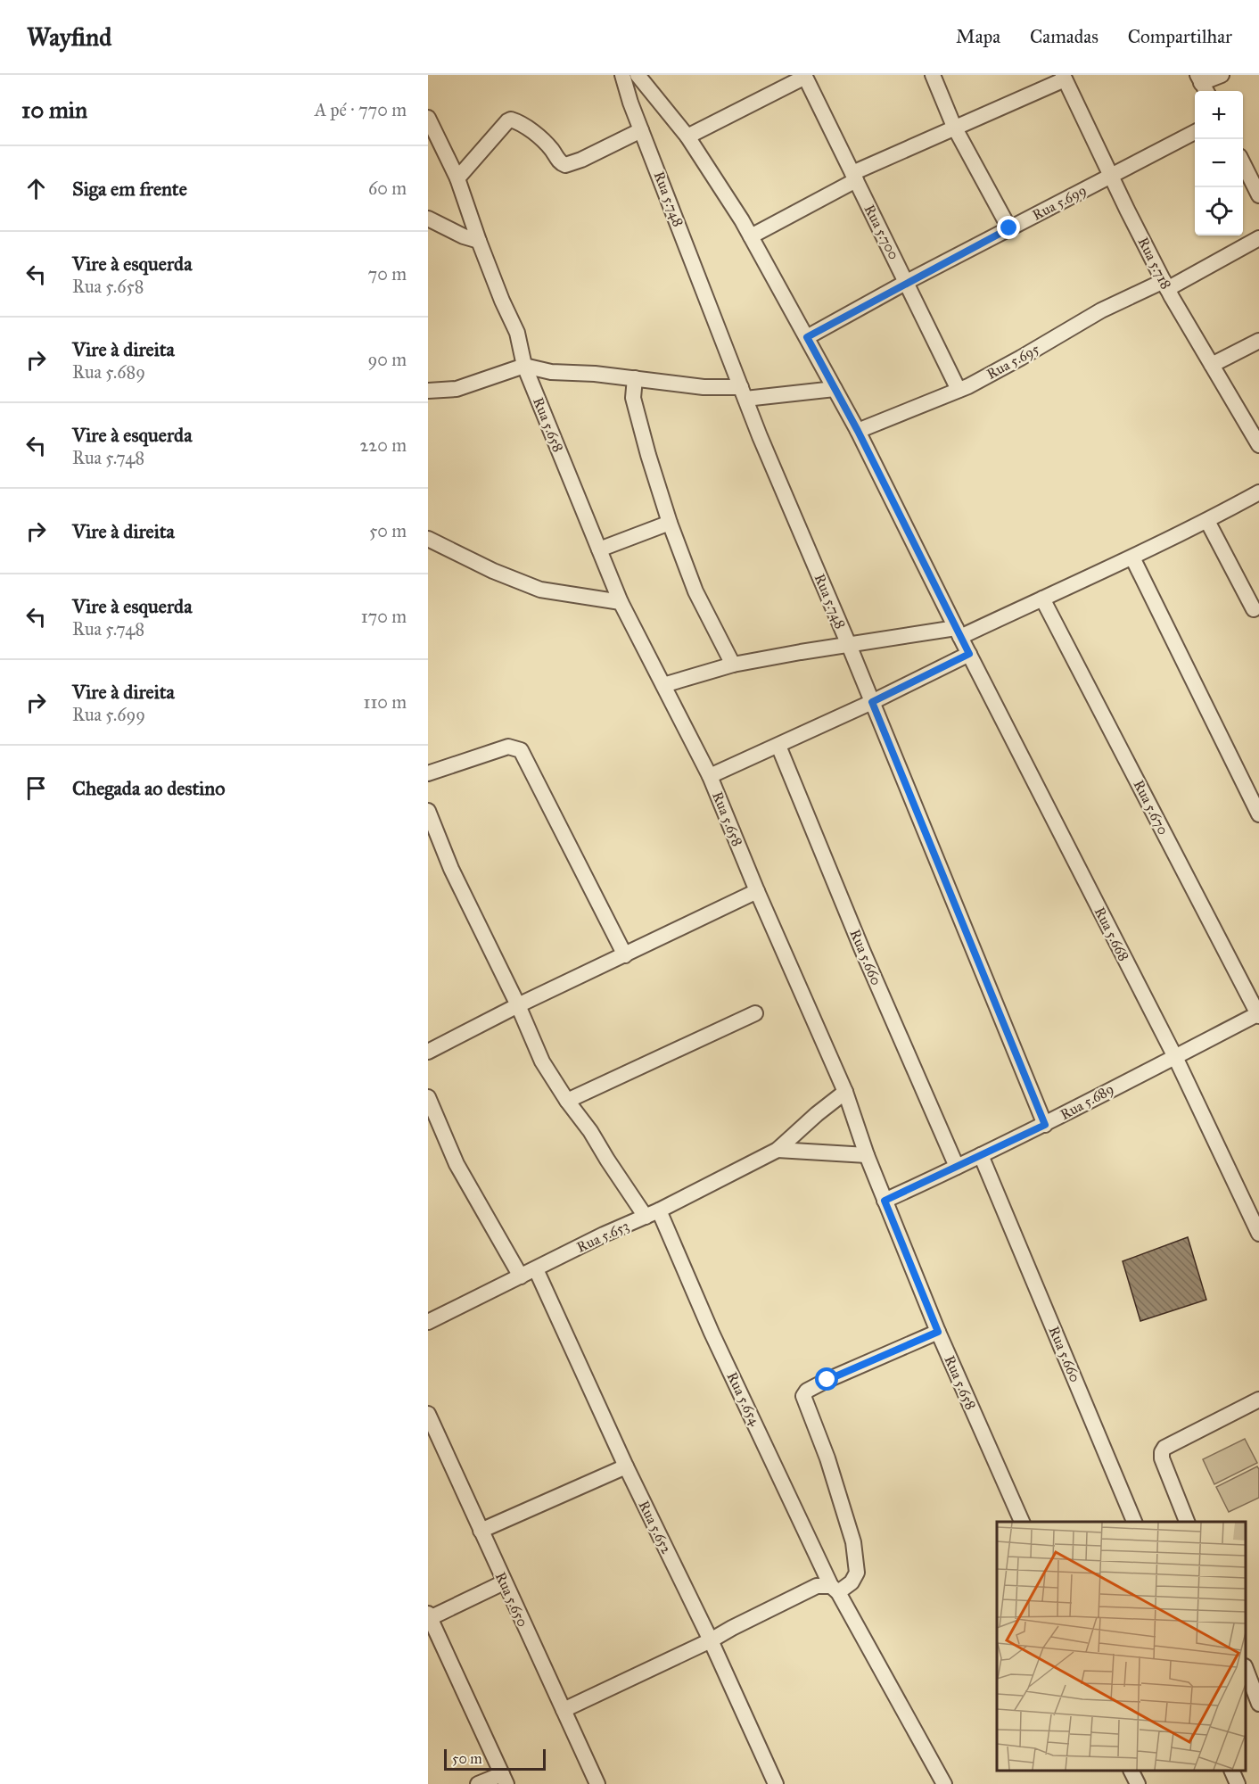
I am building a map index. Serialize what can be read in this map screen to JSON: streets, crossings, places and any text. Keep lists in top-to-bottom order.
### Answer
{
  "streets": {
    "street": [
      "Rua 5.748",
      "Rua 5.699",
      "Rua 5.700",
      "Rua 5.718",
      "Rua 5.695",
      "Rua 5.658",
      "Rua 5.670",
      "Rua 5.668",
      "Rua 5.660",
      "Rua 5.689",
      "Rua 5.653",
      "Rua 5.654",
      "Rua 5.652",
      "Rua 5.650"
    ]
  },
  "crossings": [
    ["Rua 5.748", "Rua 5.689"],
    ["Rua 5.699", "Rua 5.700"],
    ["Rua 5.699", "Rua 5.718"],
    ["Rua 5.700", "Rua 5.695"],
    ["Rua 5.718", "Rua 5.695"],
    ["Rua 5.658", "Rua 5.689"],
    ["Rua 5.658", "Rua 5.653"],
    ["Rua 5.670", "Rua 5.689"],
    ["Rua 5.668", "Rua 5.689"],
    ["Rua 5.660", "Rua 5.689"],
    ["Rua 5.653", "Rua 5.654"],
    ["Rua 5.653", "Rua 5.652"]
  ],
  "scale_bar": "50 m",
  "page": {
    "header": "Wayfind",
    "nav": ["Mapa", "Camadas", "Compartilhar"],
    "heading": ["10 min", "A pé · 770 m"],
    "map_buttons": ["+", "−"],
    "list": [
      ["Siga em frente", "60 m"],
      ["Vire à esquerda", "Rua 5.658", "70 m"],
      ["Vire à direita", "Rua 5.689", "90 m"],
      ["Vire à esquerda", "Rua 5.748", "220 m"],
      ["Vire à direita", "50 m"],
      ["Vire à esquerda", "Rua 5.748", "170 m"],
      ["Vire à direita", "Rua 5.699", "110 m"],
      "Chegada ao destino"
    ],
    "scale": "50 m"
  }
}
